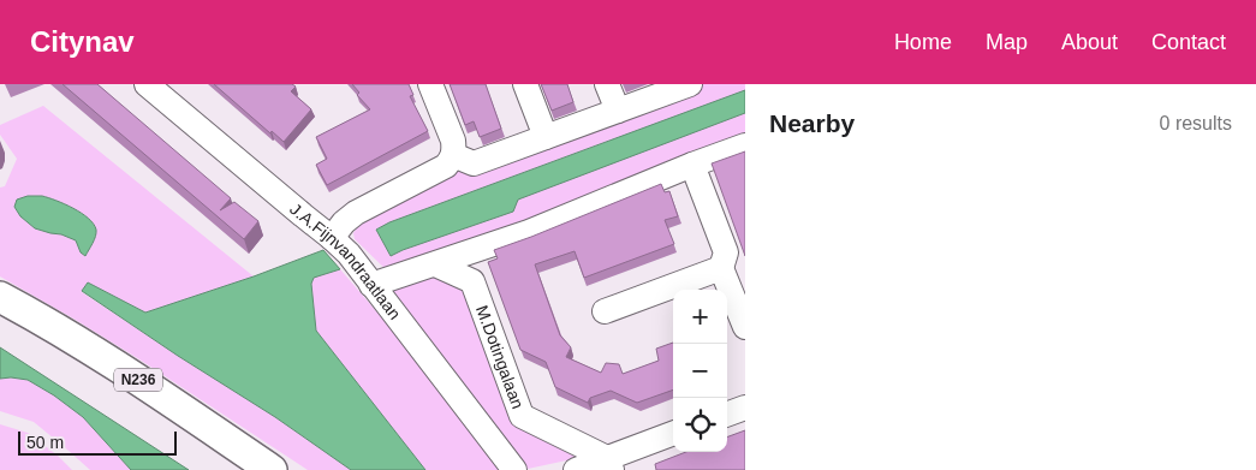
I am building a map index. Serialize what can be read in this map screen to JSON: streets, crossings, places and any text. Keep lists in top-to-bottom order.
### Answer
{
  "streets": {
    "main road": ["N236"],
    "street": ["J.A.Fijnvandraatlaan", "M.Dotingalaan"]
  },
  "scale_bar": "50 m",
  "page": {
    "header": "Citynav",
    "nav": [
      "Home",
      "Map",
      "About",
      "Contact"
    ],
    "heading": ["Nearby", "0 results"],
    "map_buttons": ["+", "−"],
    "scale": "50 m"
  }
}
